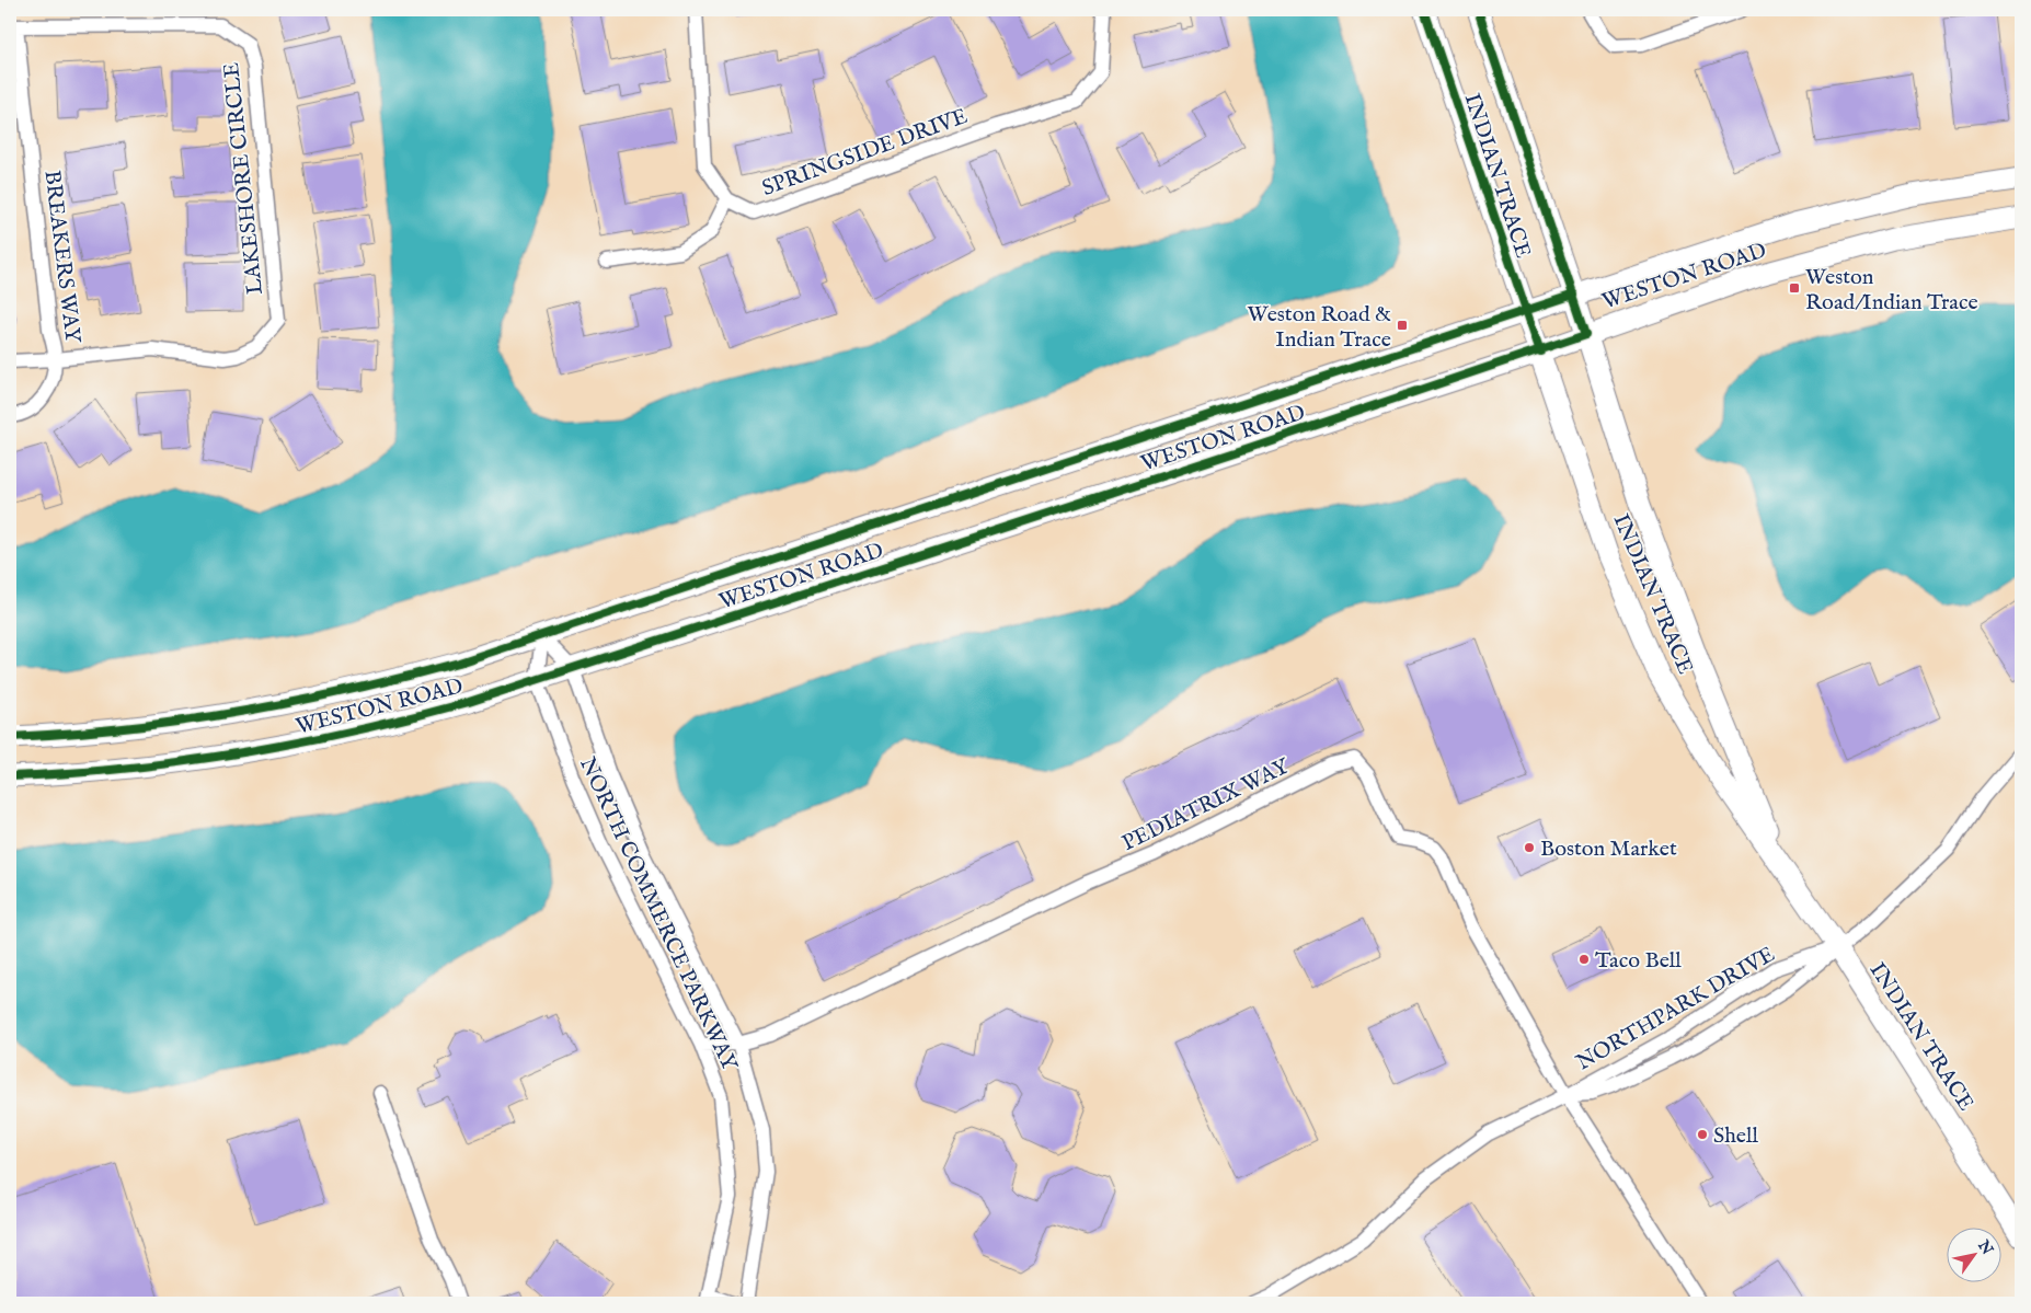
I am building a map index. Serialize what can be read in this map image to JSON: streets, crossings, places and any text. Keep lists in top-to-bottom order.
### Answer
{
  "streets": {
    "main road": ["INDIAN TRACE", "WESTON ROAD"],
    "street": [
      "SPRINGSIDE DRIVE",
      "LAKESHORE CIRCLE",
      "BREAKERS WAY",
      "PEDIATRIX WAY",
      "NORTH COMMERCE PARKWAY",
      "NORTHPARK DRIVE"
    ]
  },
  "crossings": [
    ["INDIAN TRACE", "WESTON ROAD"],
    ["INDIAN TRACE", "NORTHPARK DRIVE"],
    ["LAKESHORE CIRCLE", "BREAKERS WAY"],
    ["WESTON ROAD", "NORTH COMMERCE PARKWAY"],
    ["PEDIATRIX WAY", "NORTH COMMERCE PARKWAY"],
    ["PEDIATRIX WAY", "NORTHPARK DRIVE"]
  ],
  "places": {
    "transit": ["Weston Road/Indian Trace", "Weston Road & Indian Trace"],
    "other": ["Boston Market", "Taco Bell", "Shell"]
  },
  "north": "top right"
}
